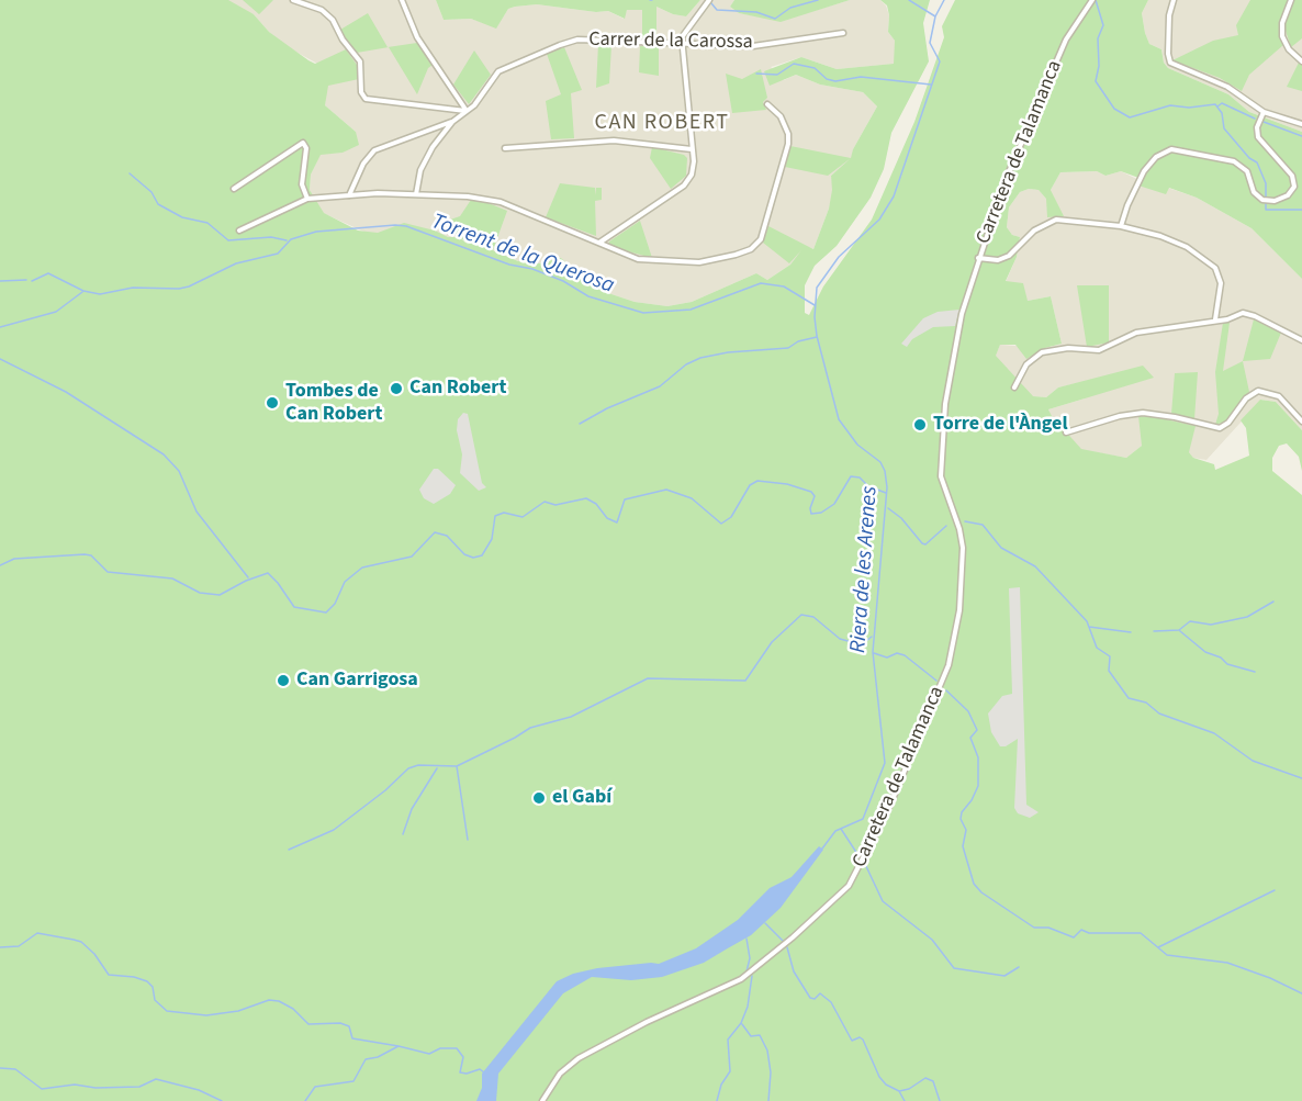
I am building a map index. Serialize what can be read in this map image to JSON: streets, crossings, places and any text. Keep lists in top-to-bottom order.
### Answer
{
  "streets": {
    "street": ["Carrer de la Carossa", "Carretera de Talamanca"]
  },
  "districts": ["CAN ROBERT"],
  "water": ["Torrent de la Querosa", "Riera de les Arenes"],
  "places": [
    "Can Robert",
    "Tombes de Can Robert",
    "Torre de l'Àngel",
    "Can Garrigosa",
    "el Gabí"
  ]
}
